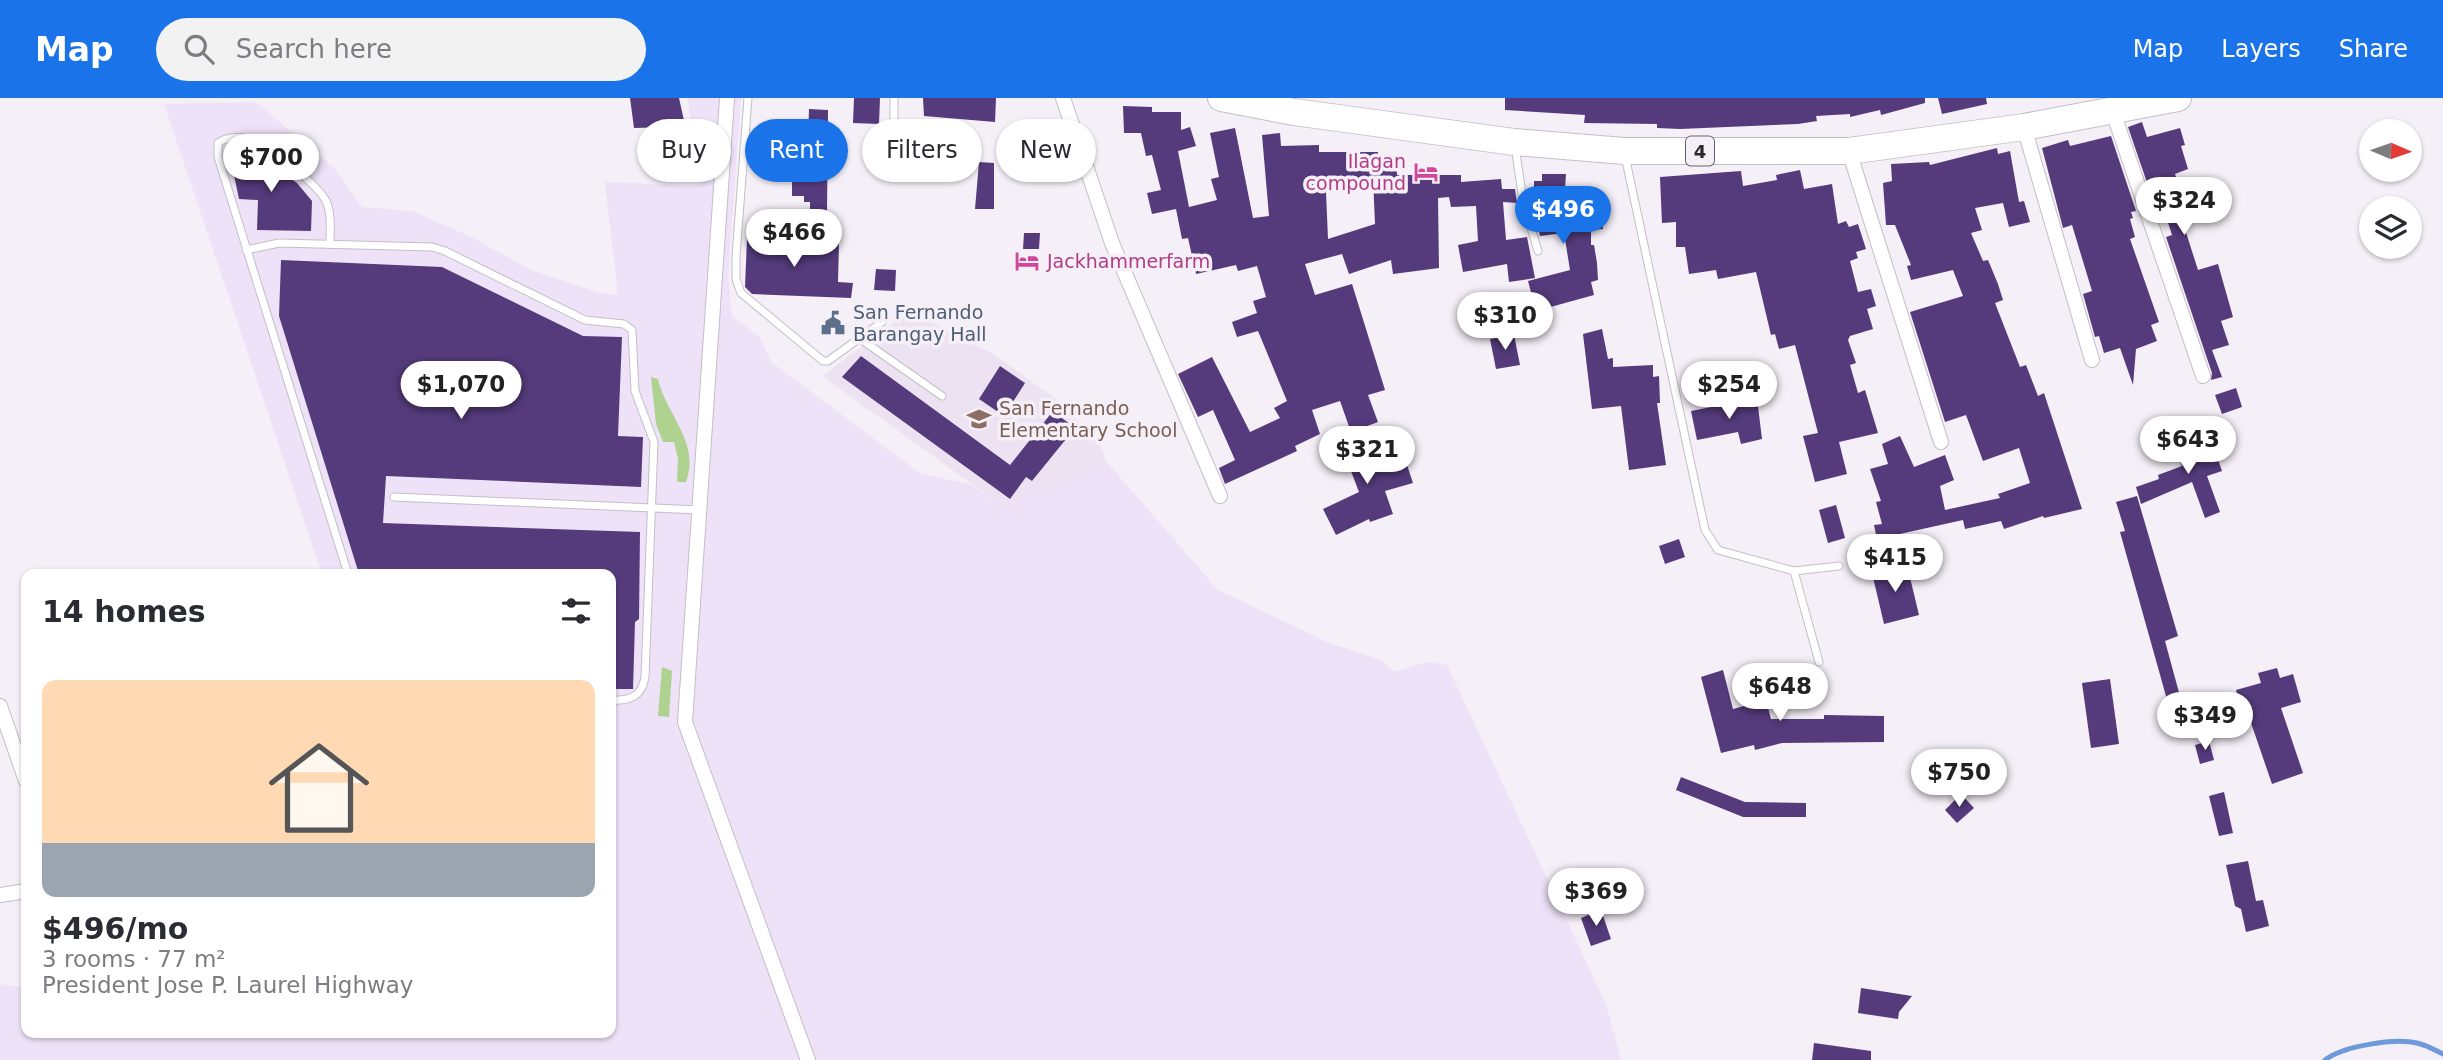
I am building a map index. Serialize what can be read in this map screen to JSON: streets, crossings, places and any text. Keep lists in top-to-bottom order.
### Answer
{
  "streets": {
    "highway": ["4"]
  },
  "places": {
    "hotel": ["Ilagan compound", "Jackhammerfarm"],
    "public building": ["San Fernando Barangay Hall"],
    "school or university": ["San Fernando Elementary School"]
  },
  "north": "right",
  "page": {
    "header": "Map",
    "search": "Search here",
    "nav": ["Map", "Layers", "Share"],
    "chip": [
      "Buy",
      "Rent",
      "Filters",
      "New"
    ],
    "price": [
      "$700",
      "$324",
      "$496",
      "$466",
      "$310",
      "$1,070",
      "$254",
      "$643",
      "$321",
      "$415",
      "$648",
      "$349",
      "$750",
      "$369"
    ],
    "heading": "14 homes",
    "list": [
      {
        "name": "$496/mo",
        "note": "3 rooms · 77 m² · President Jose P. Laurel Highway"
      }
    ]
  }
}
